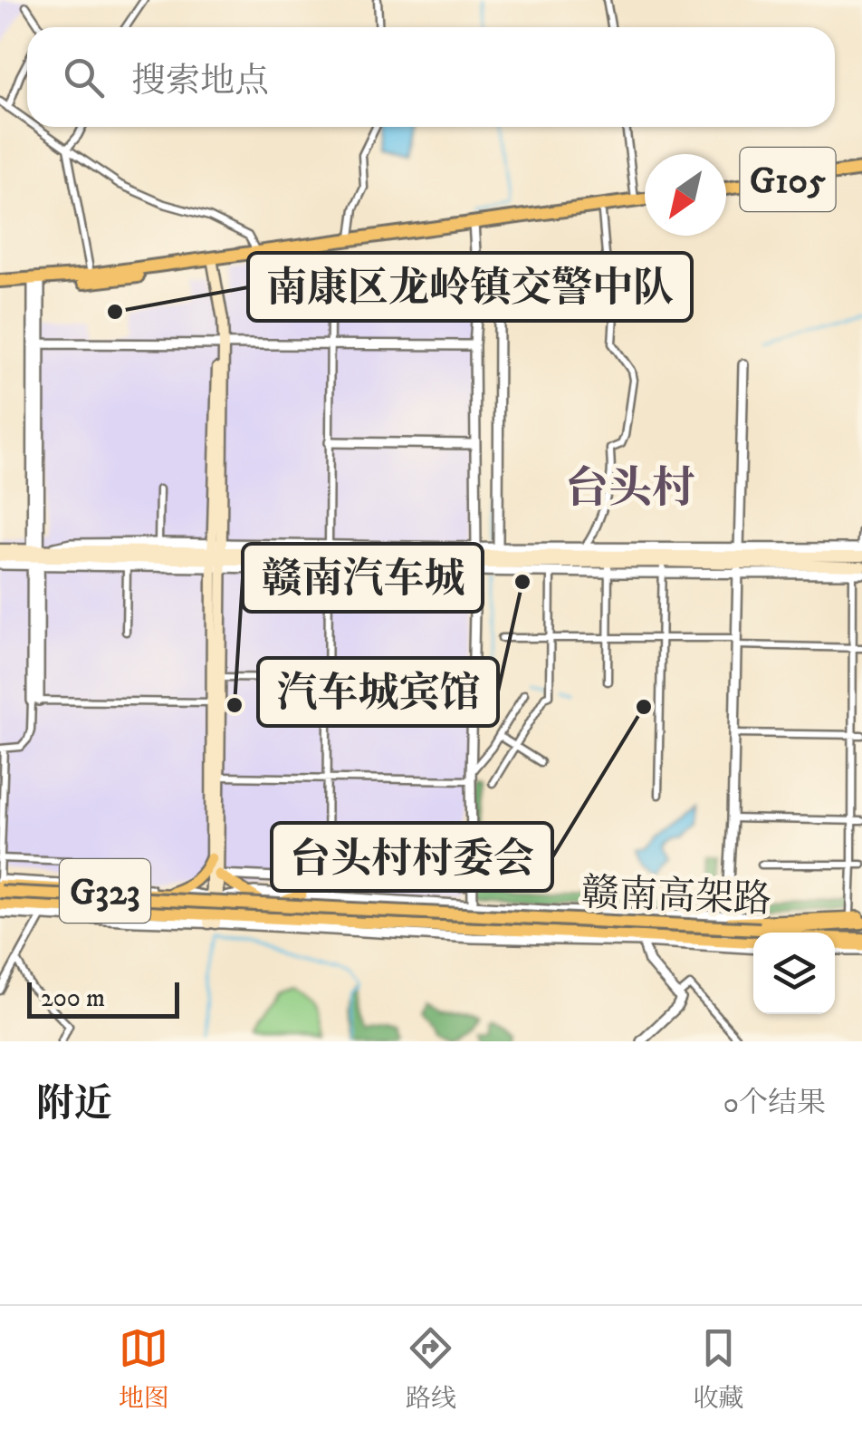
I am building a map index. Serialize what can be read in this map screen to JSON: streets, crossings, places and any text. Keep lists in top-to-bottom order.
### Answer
{
  "streets": {
    "highway": ["G105", "赣南高架路"],
    "main road": ["G323"]
  },
  "crossings": [
    ["G323", "赣南高架路"]
  ],
  "districts": ["台头村"],
  "places": [
    "南康区龙岭镇交警中队",
    "汽车城宾馆",
    "赣南汽车城",
    "台头村村委会"
  ],
  "scale_bar": "200 m",
  "north": "bottom left",
  "page": {
    "search": "搜索地点",
    "scale": "200 m",
    "heading": ["附近", "0个结果"],
    "nav": ["地图", "路线", "收藏"]
  }
}
